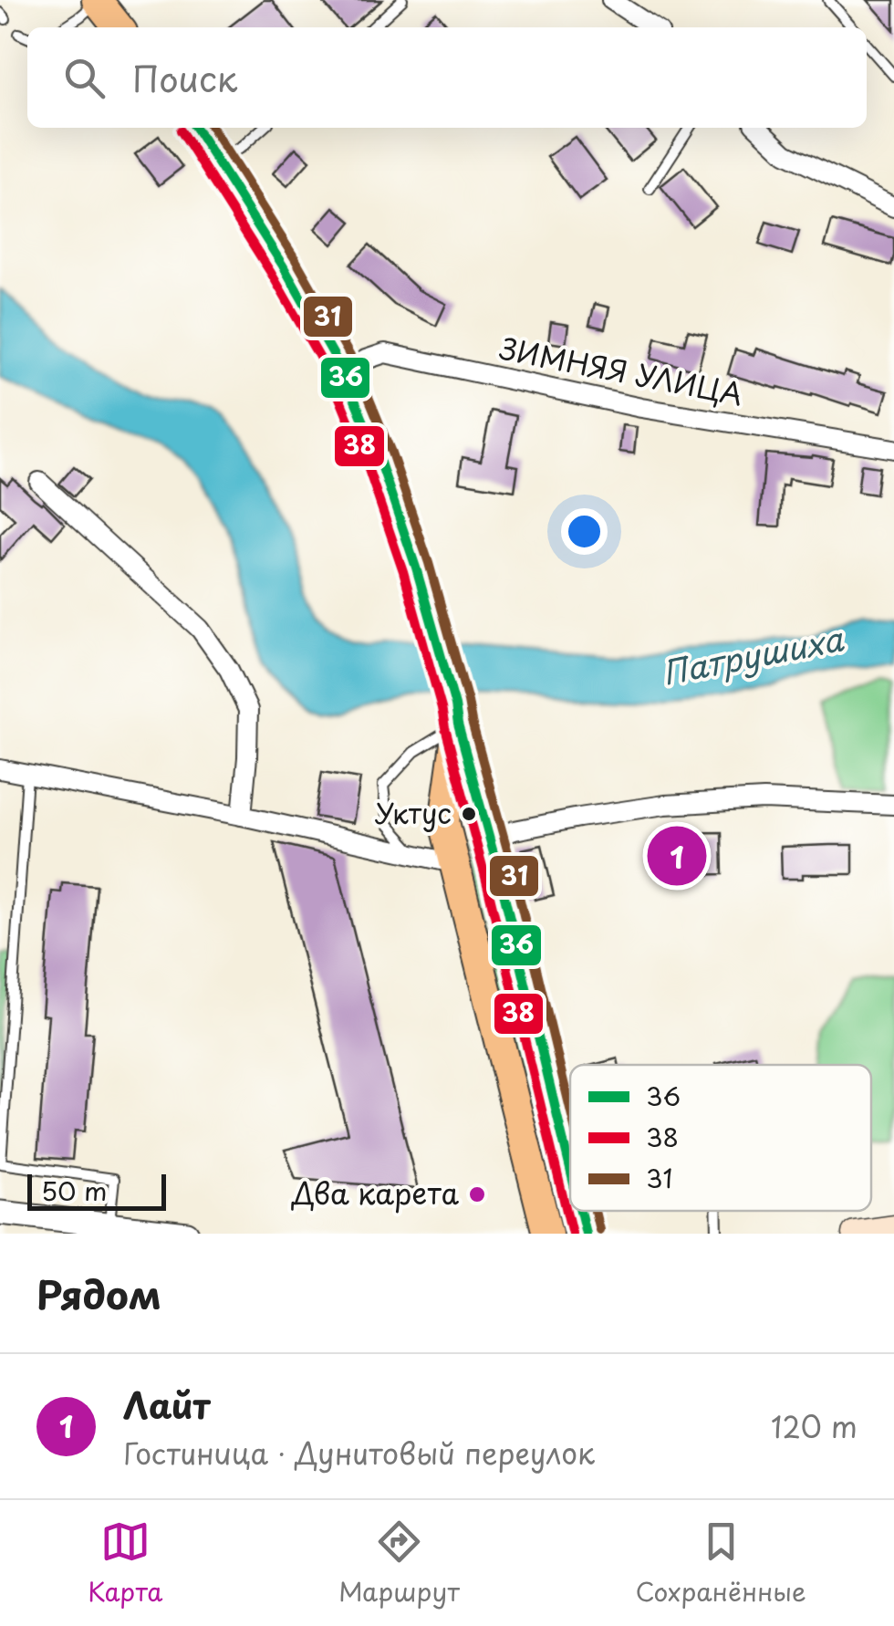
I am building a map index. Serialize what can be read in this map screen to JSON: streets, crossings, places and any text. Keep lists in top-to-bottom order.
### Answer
{
  "streets": {
    "street": ["ЗИМНЯЯ УЛИЦА"]
  },
  "water": ["Патрушиха"],
  "places": ["Уктус", "Два карета"],
  "lines": ["transit line 36", "transit line 31", "transit line 38"],
  "legend": ["36", "38", "31"],
  "scale_bar": "50 m",
  "page": {
    "search": "Поиск",
    "pins": "1",
    "scale": "50 m",
    "heading": "Рядом",
    "list": [
      {
        "mark": "1",
        "name": "Лайт",
        "note": "Гостиница · Дунитовый переулок",
        "value": "120 m"
      }
    ],
    "nav": ["Карта", "Маршрут", "Сохранённые"]
  }
}
